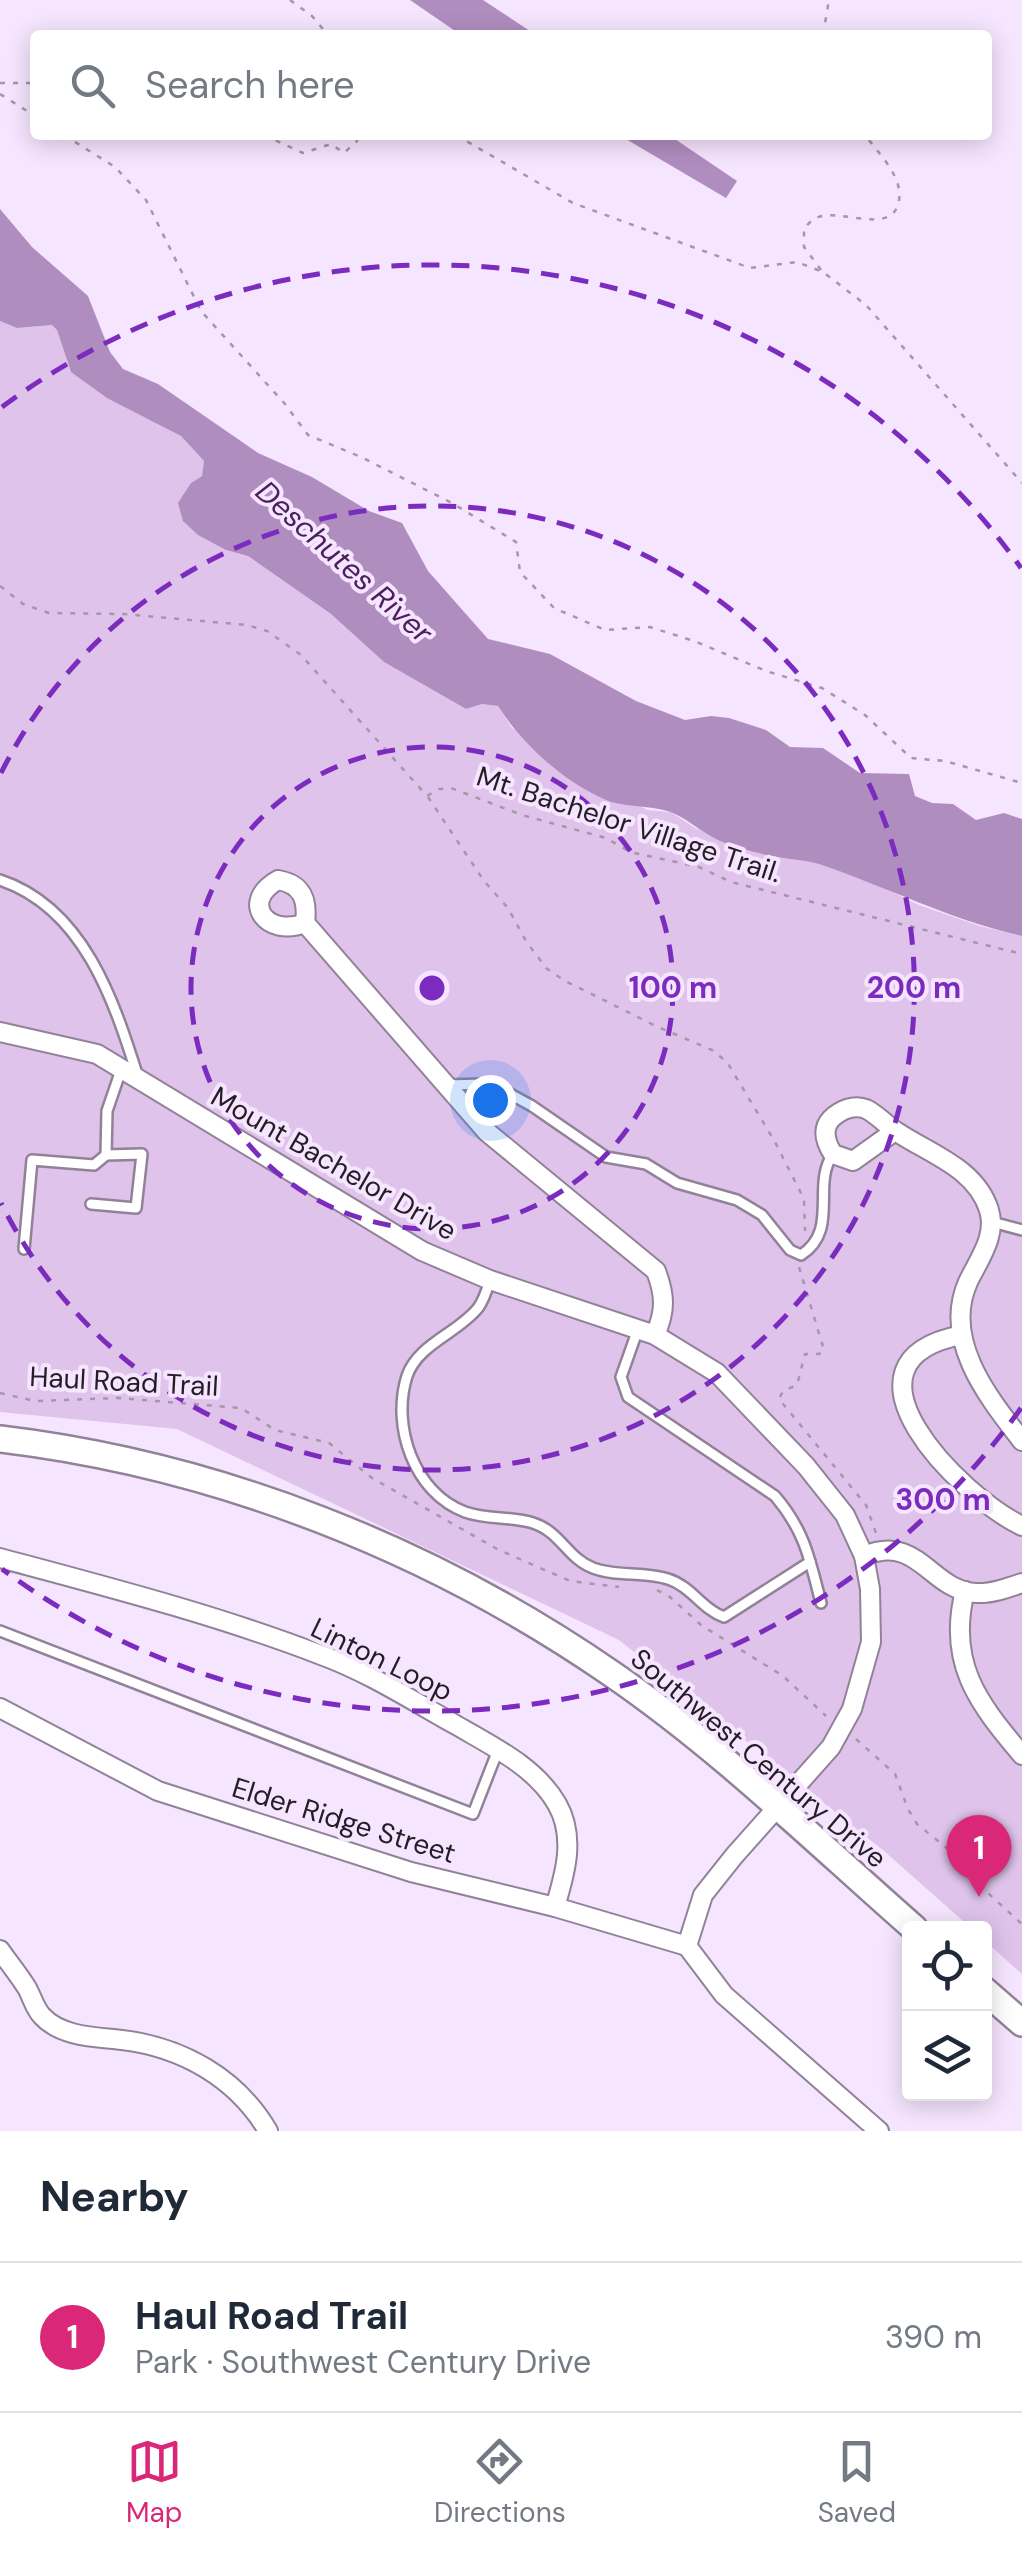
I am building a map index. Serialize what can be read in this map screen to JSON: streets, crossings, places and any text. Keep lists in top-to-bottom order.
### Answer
{
  "streets": {
    "main road": ["Southwest Century Drive"],
    "street": ["Mount Bachelor Drive", "Linton Loop", "Elder Ridge Street"],
    "path": ["Mt. Bachelor Village Trail.", "Haul Road Trail"]
  },
  "crossings": [
    ["Mount Bachelor Drive", "Southwest Century Drive"],
    ["Mount Bachelor Drive", "Elder Ridge Street"],
    ["Linton Loop", "Elder Ridge Street"]
  ],
  "water": ["Deschutes River"],
  "page": {
    "search": "Search here",
    "pins": "1",
    "heading": "Nearby",
    "list": [
      {
        "mark": "1",
        "name": "Haul Road Trail",
        "note": "Park · Southwest Century Drive",
        "value": "390 m"
      }
    ],
    "nav": ["Map", "Directions", "Saved"]
  },
  "rings": ["100 m", "200 m", "300 m"]
}
